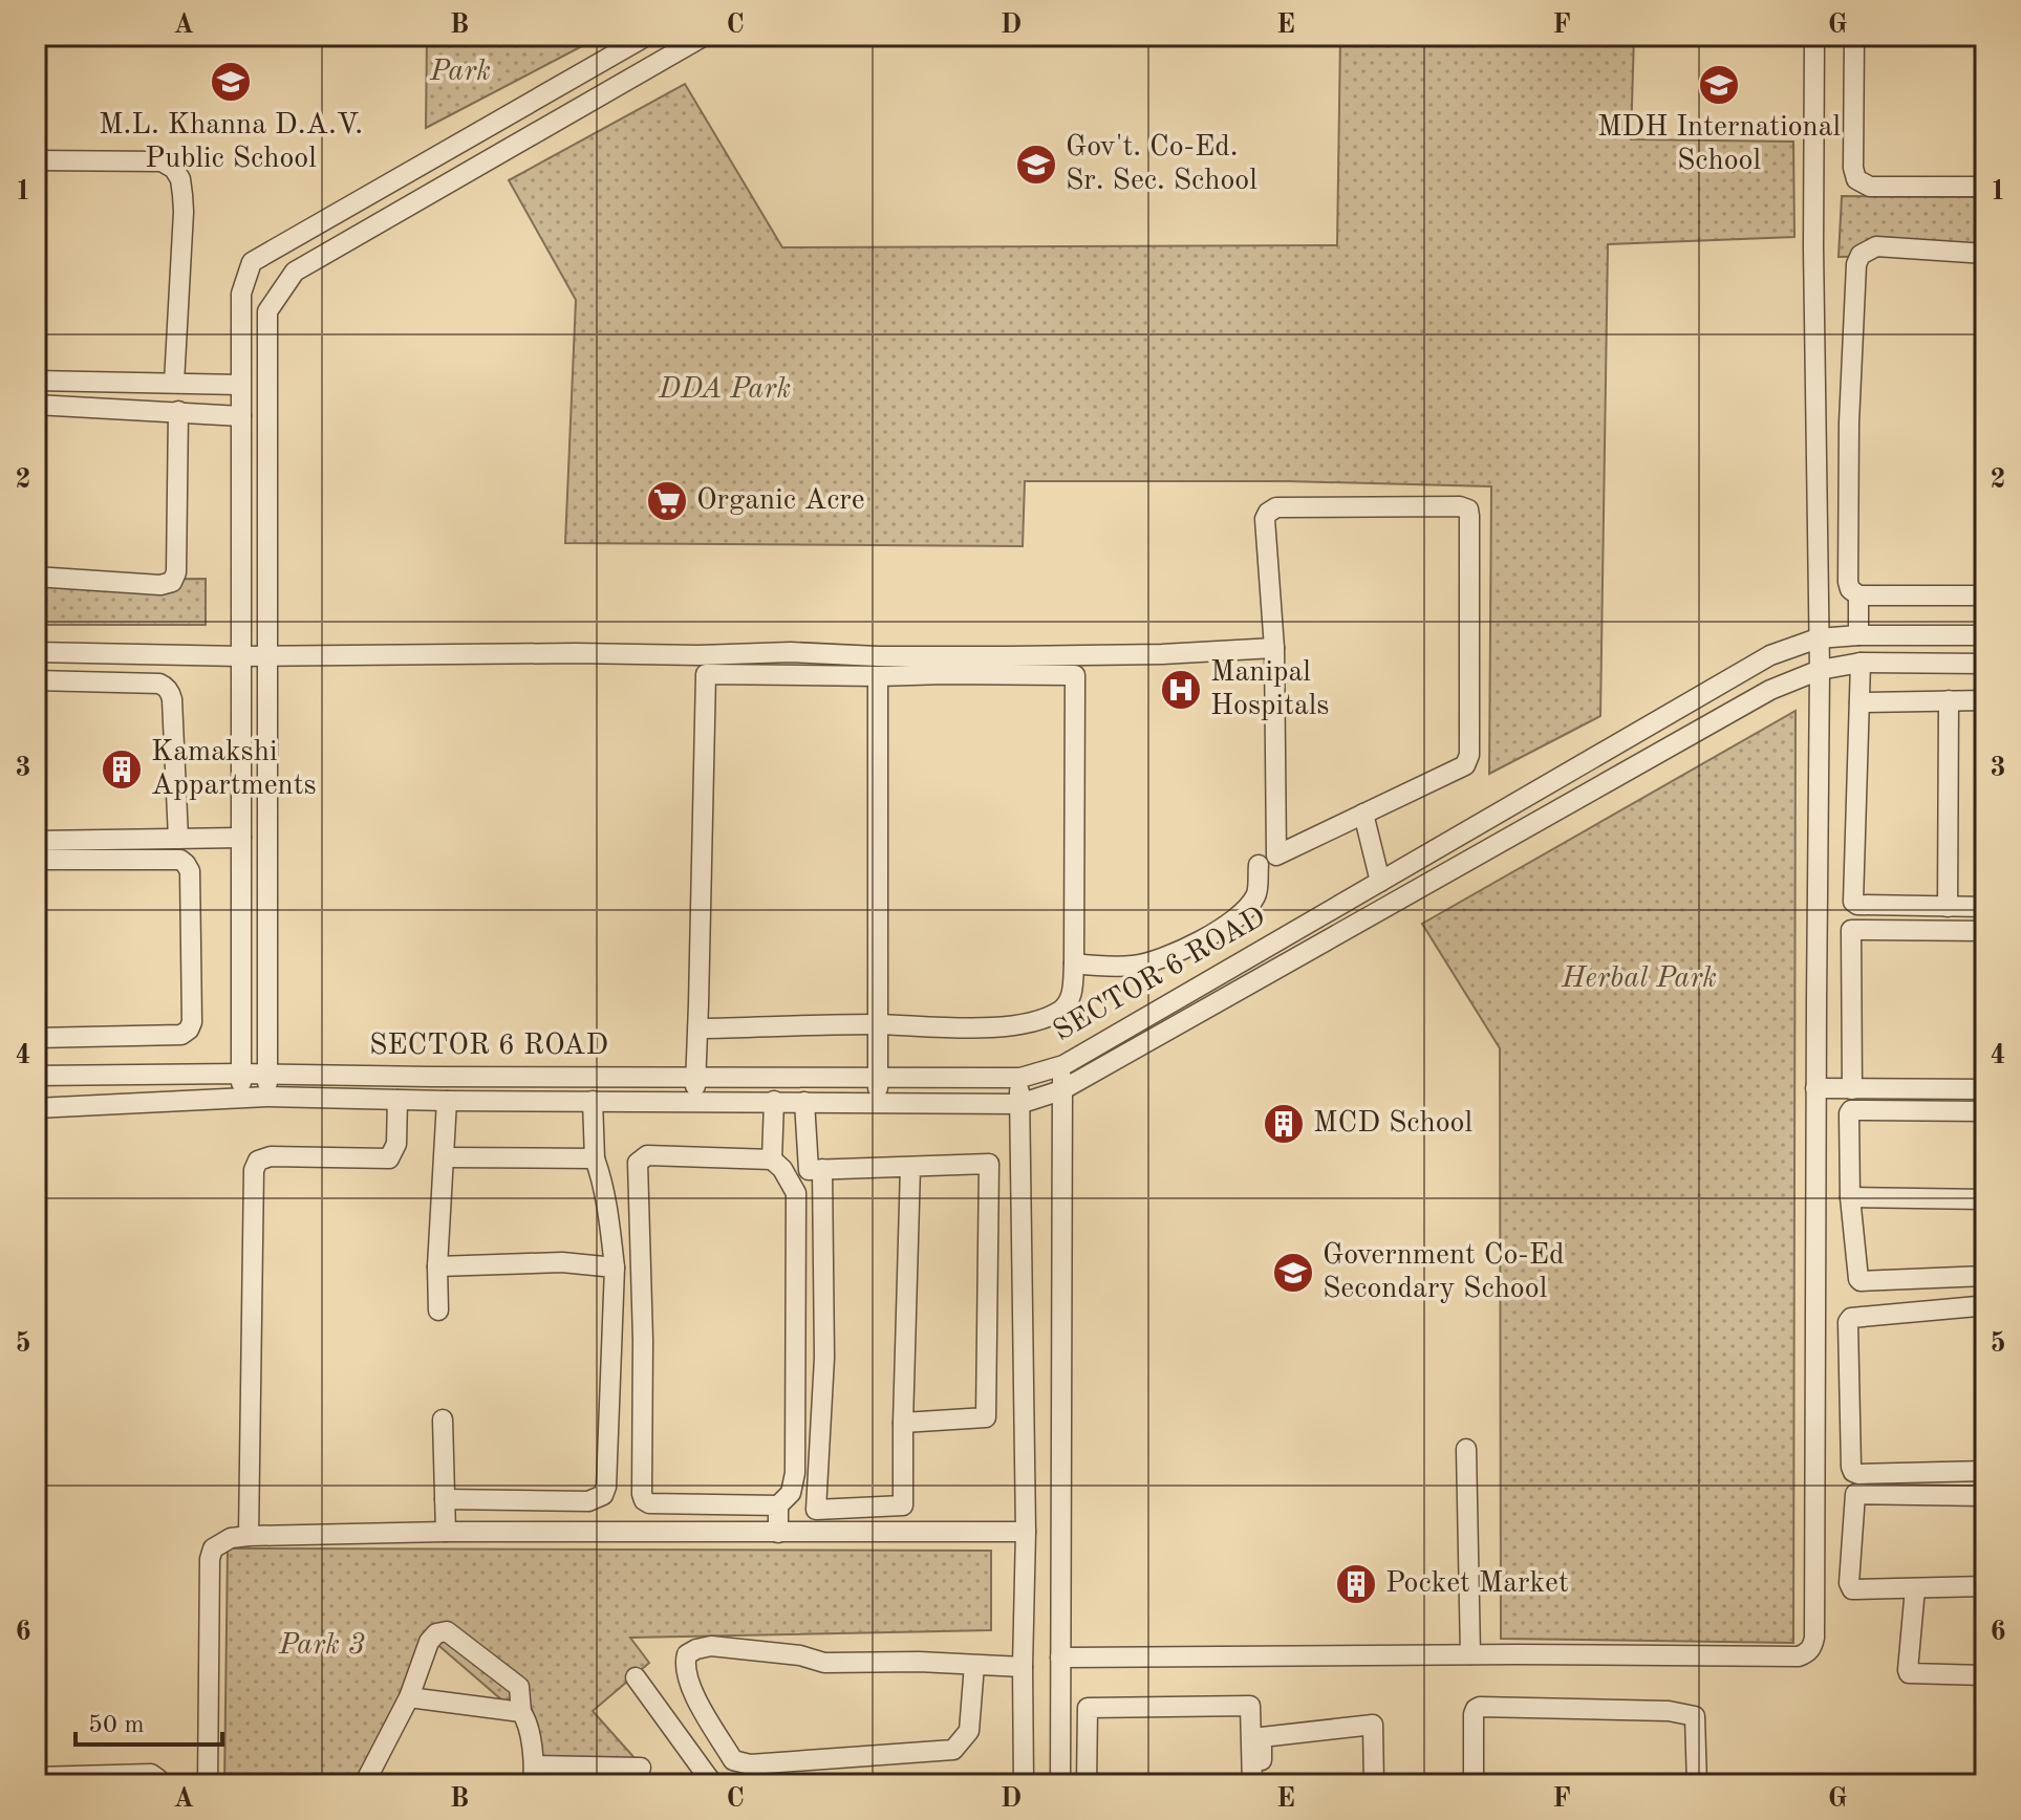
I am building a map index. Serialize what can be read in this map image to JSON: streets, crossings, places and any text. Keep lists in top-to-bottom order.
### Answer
{
  "streets": {
    "street": ["SECTOR 6 ROAD"]
  },
  "parks": [
    "Park",
    "DDA Park",
    "Herbal Park",
    "Park 3"
  ],
  "places": {
    "school or university": [
      "M.L. Khanna D.A.V. Public School",
      "MDH International School",
      "Gov't. Co-Ed. Sr. Sec. School",
      "Government Co-Ed Secondary School"
    ],
    "supermarket": ["Organic Acre"],
    "hospital": ["Manipal Hospitals"],
    "building": ["Kamakshi Appartments", "MCD School", "Pocket Market"]
  },
  "scale_bar": "50 m",
  "grid": {
    "columns": [
      "A",
      "B",
      "C",
      "D",
      "E",
      "F",
      "G"
    ],
    "rows": [
      "1",
      "2",
      "3",
      "4",
      "5",
      "6"
    ]
  }
}
